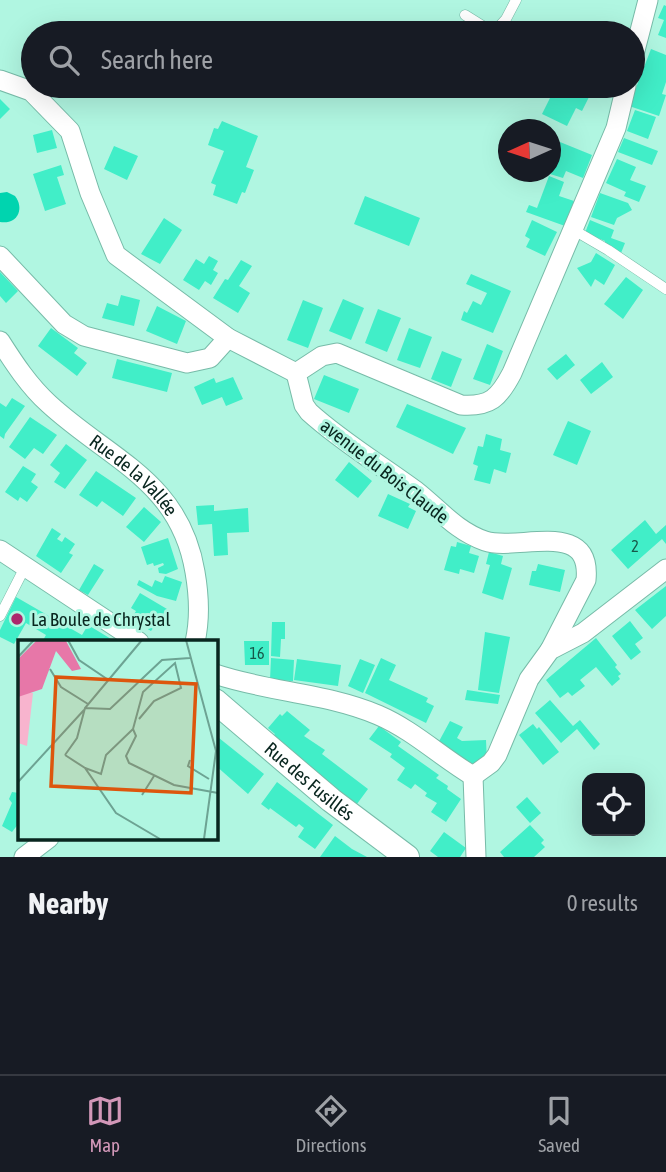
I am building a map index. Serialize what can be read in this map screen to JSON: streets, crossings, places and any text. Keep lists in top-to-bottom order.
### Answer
{
  "streets": {
    "street": ["avenue du Bois Claude", "Rue de la Vallée", "Rue des Fusillés"]
  },
  "places": ["La Boule de Chrystal"],
  "house_numbers": ["2", "16"],
  "north": "left",
  "page": {
    "search": "Search here",
    "heading": ["Nearby", "0 results"],
    "nav": ["Map", "Directions", "Saved"]
  }
}
